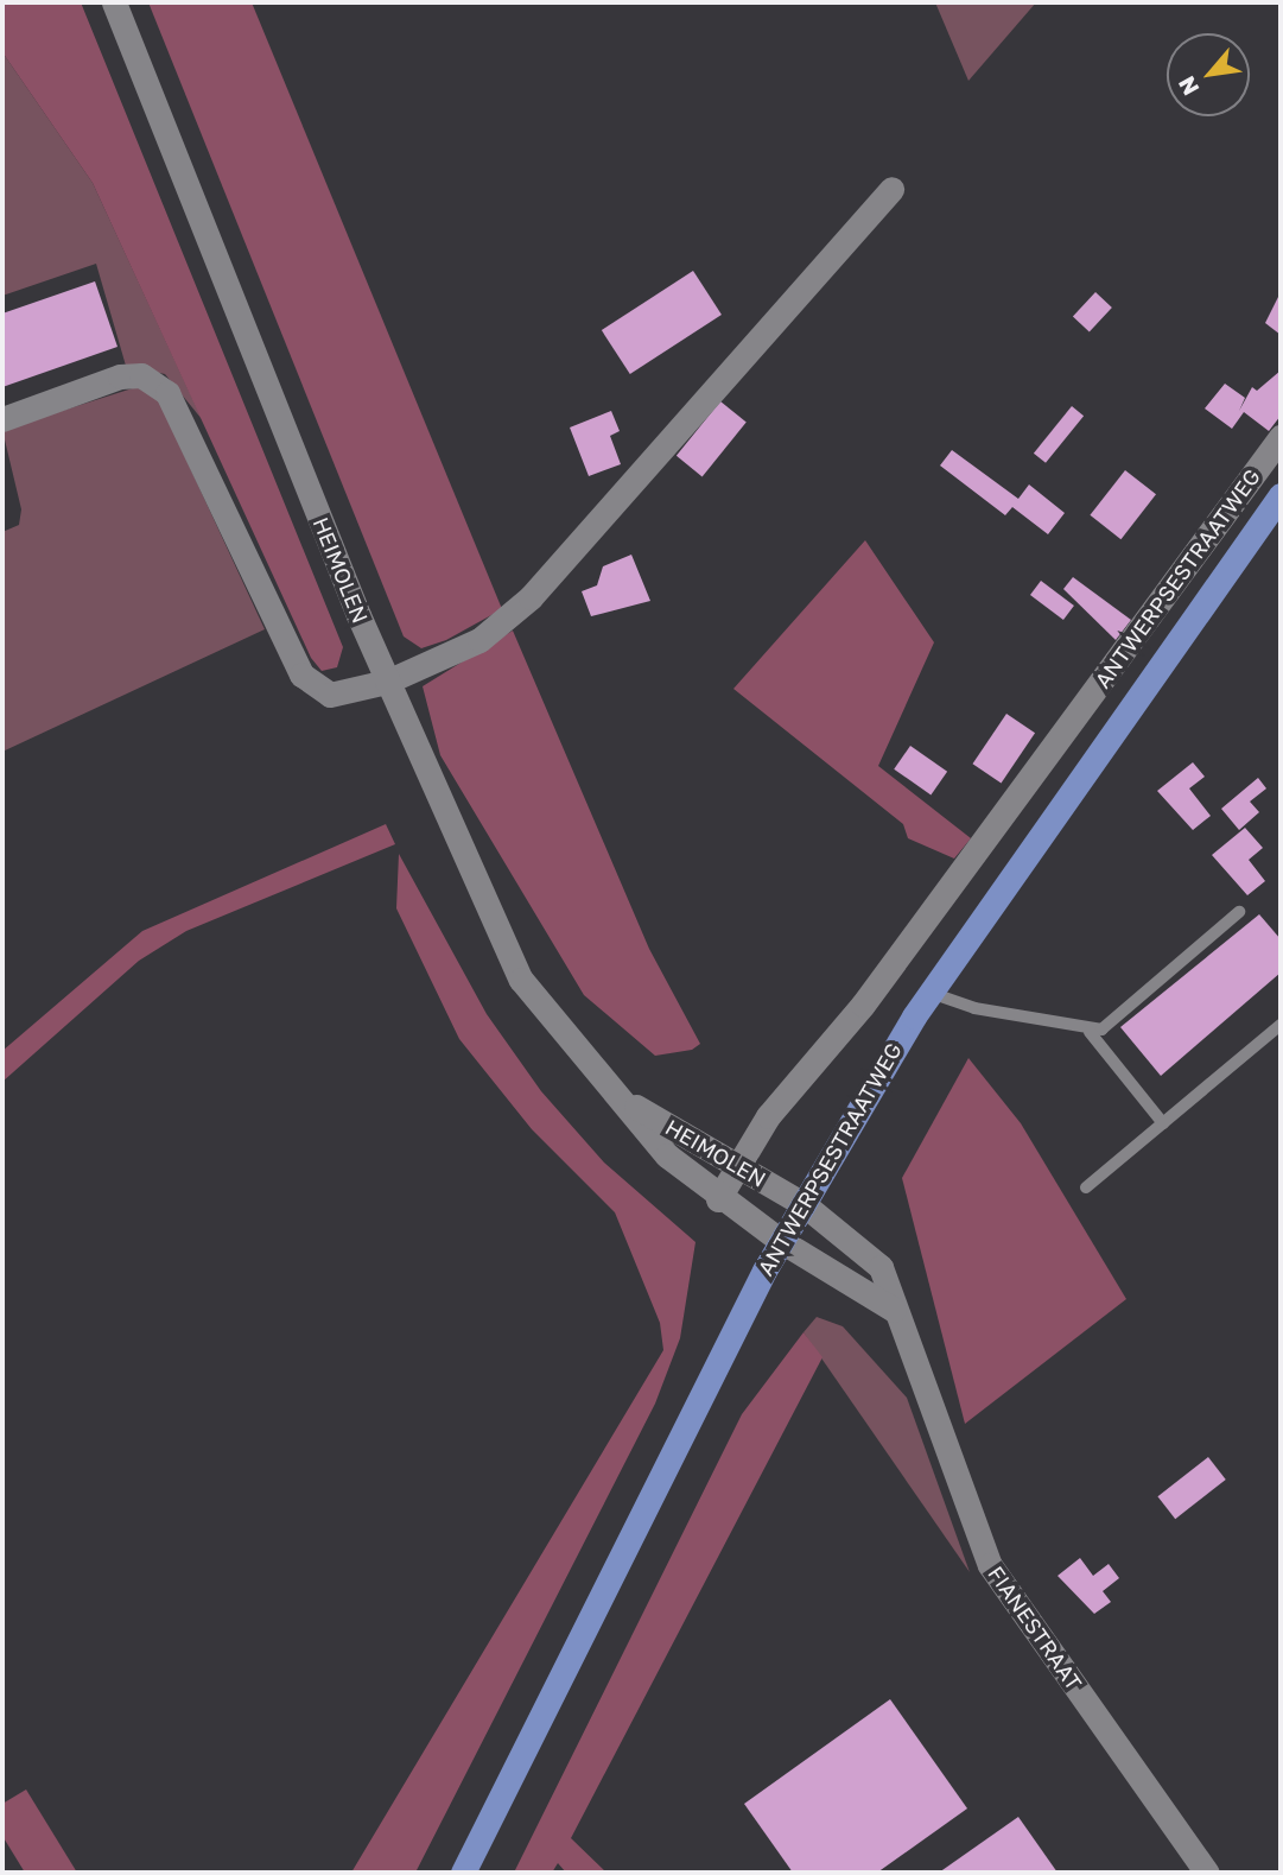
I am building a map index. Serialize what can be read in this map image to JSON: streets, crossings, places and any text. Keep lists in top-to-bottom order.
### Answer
{
  "streets": {
    "main road": ["ANTWERPSESTRAATWEG"],
    "street": ["HEIMOLEN", "FIANESTRAAT"]
  },
  "crossings": [
    ["HEIMOLEN", "ANTWERPSESTRAATWEG"],
    ["HEIMOLEN", "FIANESTRAAT"],
    ["ANTWERPSESTRAATWEG", "FIANESTRAAT"]
  ],
  "north": "bottom left"
}
